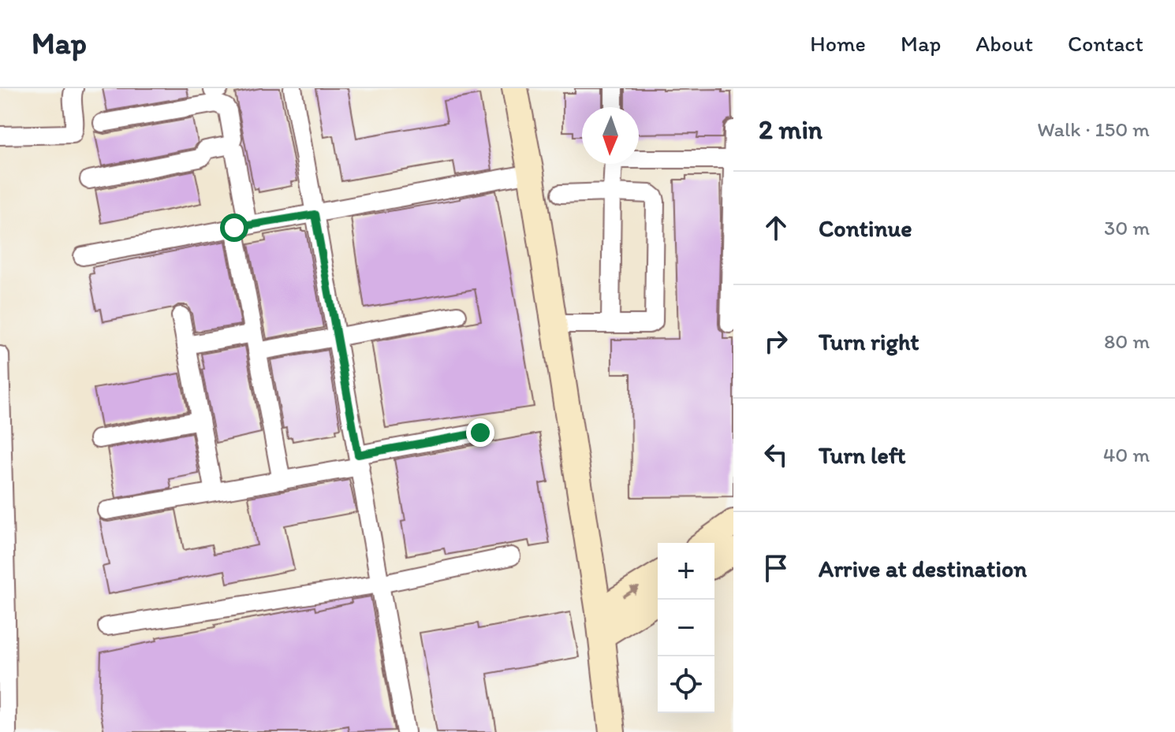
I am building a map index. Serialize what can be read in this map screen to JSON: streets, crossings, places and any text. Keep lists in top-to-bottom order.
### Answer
{
  "north": "bottom",
  "page": {
    "header": "Map",
    "nav": [
      "Home",
      "Map",
      "About",
      "Contact"
    ],
    "heading": ["2 min", "Walk · 150 m"],
    "list": [
      ["Continue", "30 m"],
      ["Turn right", "80 m"],
      ["Turn left", "40 m"],
      "Arrive at destination"
    ],
    "map_buttons": ["+", "−"]
  }
}
